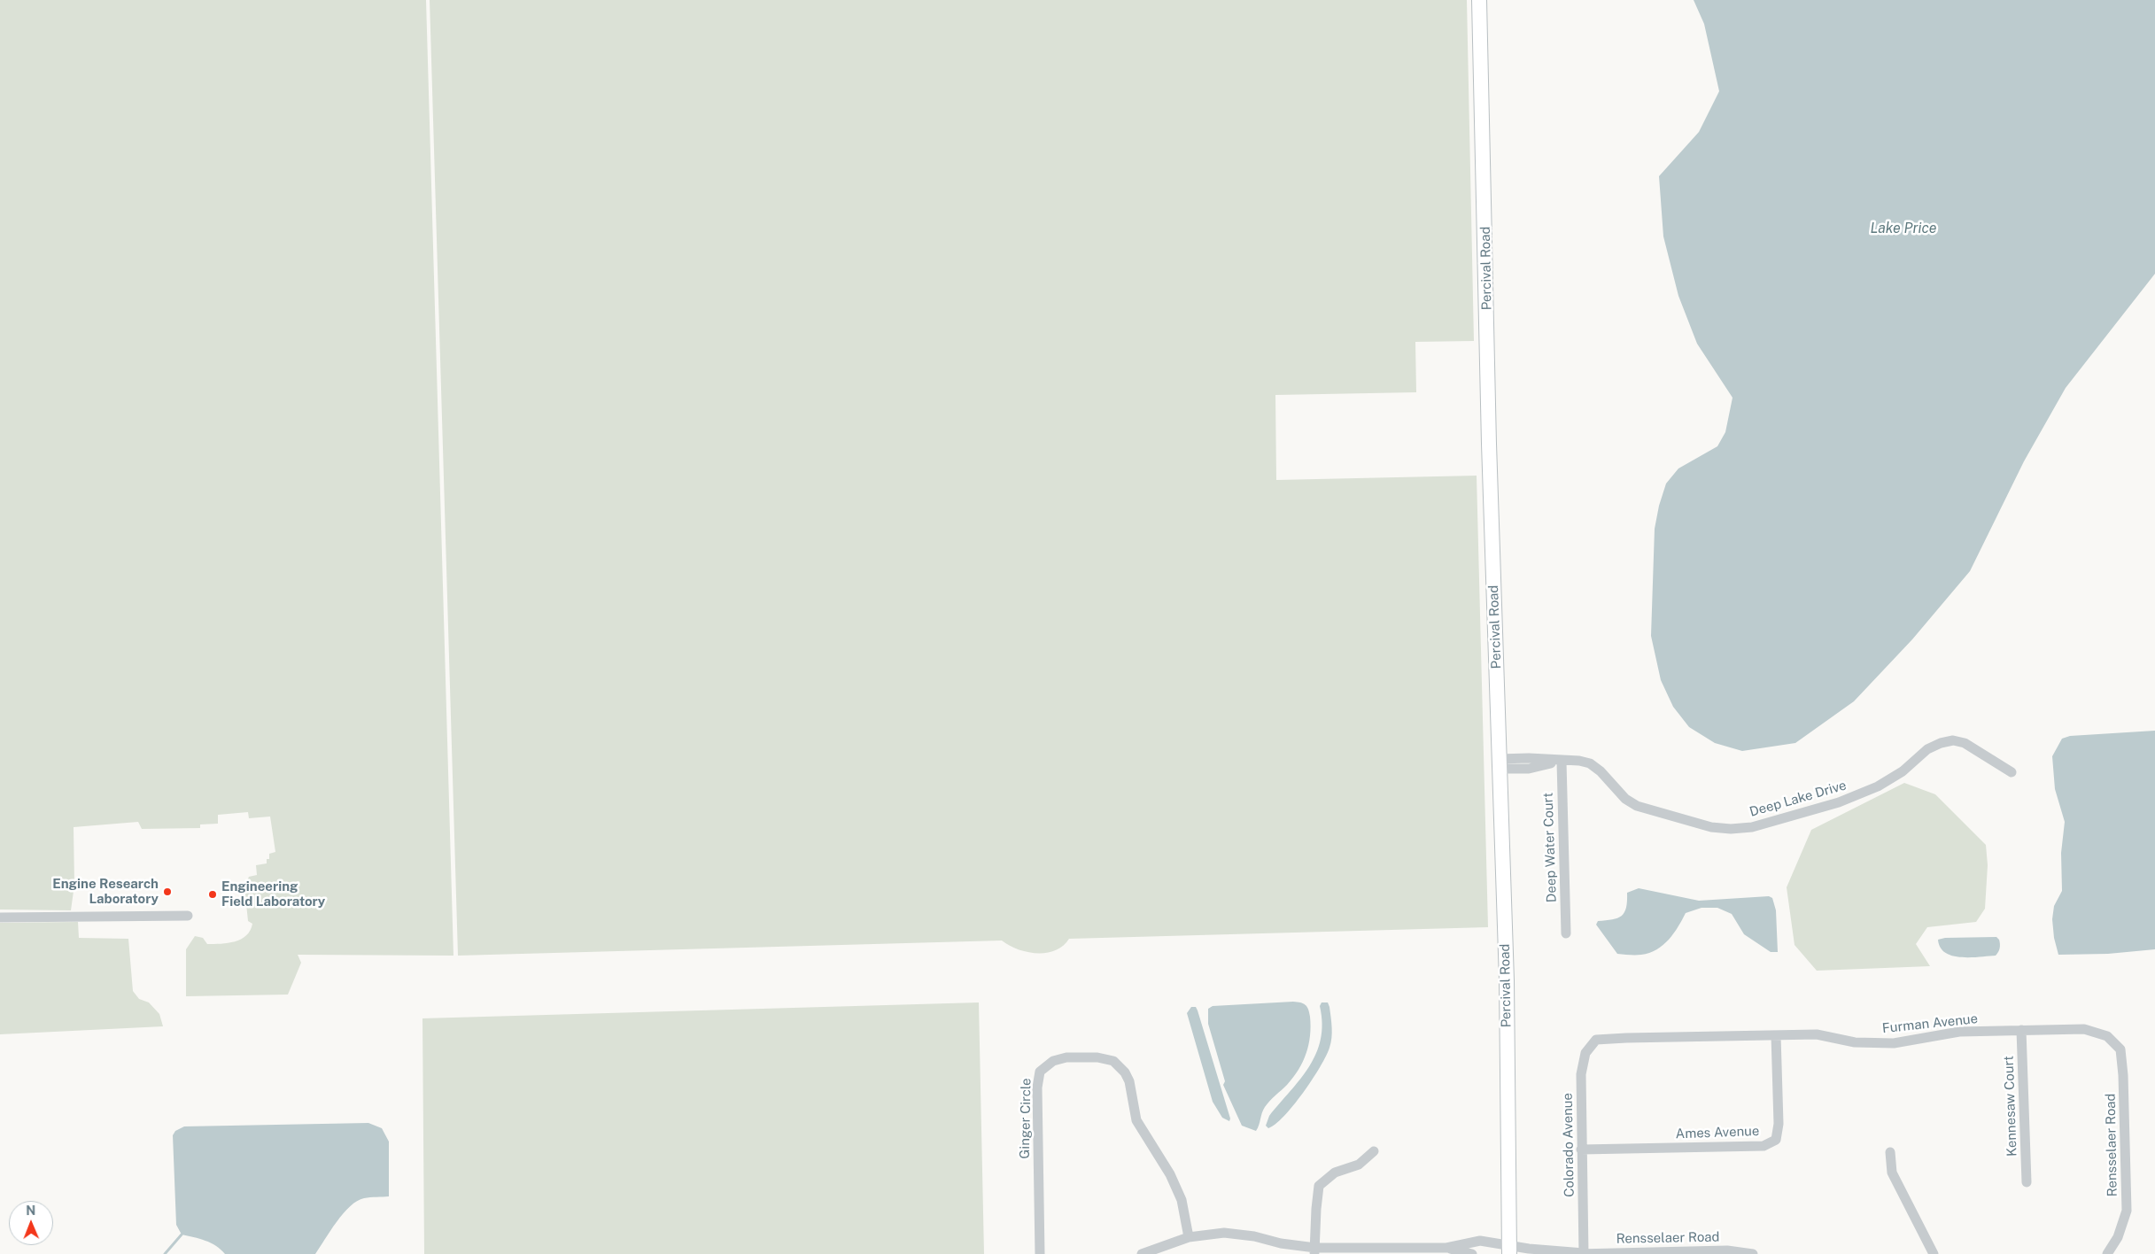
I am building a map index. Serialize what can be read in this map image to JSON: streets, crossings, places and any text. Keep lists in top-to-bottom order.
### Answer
{
  "streets": {
    "street": [
      "Percival Road",
      "Deep Lake Drive",
      "Deep Water Court",
      "Furman Avenue",
      "Kennesaw Court",
      "Ginger Circle",
      "Ames Avenue",
      "Colorado Avenue",
      "Rensselaer Road"
    ]
  },
  "crossings": [
    ["Percival Road", "Deep Lake Drive"],
    ["Percival Road", "Rensselaer Road"],
    ["Deep Lake Drive", "Deep Water Court"],
    ["Furman Avenue", "Kennesaw Court"],
    ["Furman Avenue", "Ames Avenue"],
    ["Furman Avenue", "Colorado Avenue"],
    ["Furman Avenue", "Rensselaer Road"],
    ["Ames Avenue", "Colorado Avenue"],
    ["Colorado Avenue", "Rensselaer Road"]
  ],
  "water": ["Lake Price"],
  "places": ["Engine Research Laboratory", "Engineering Field Laboratory"],
  "north": "top"
}
